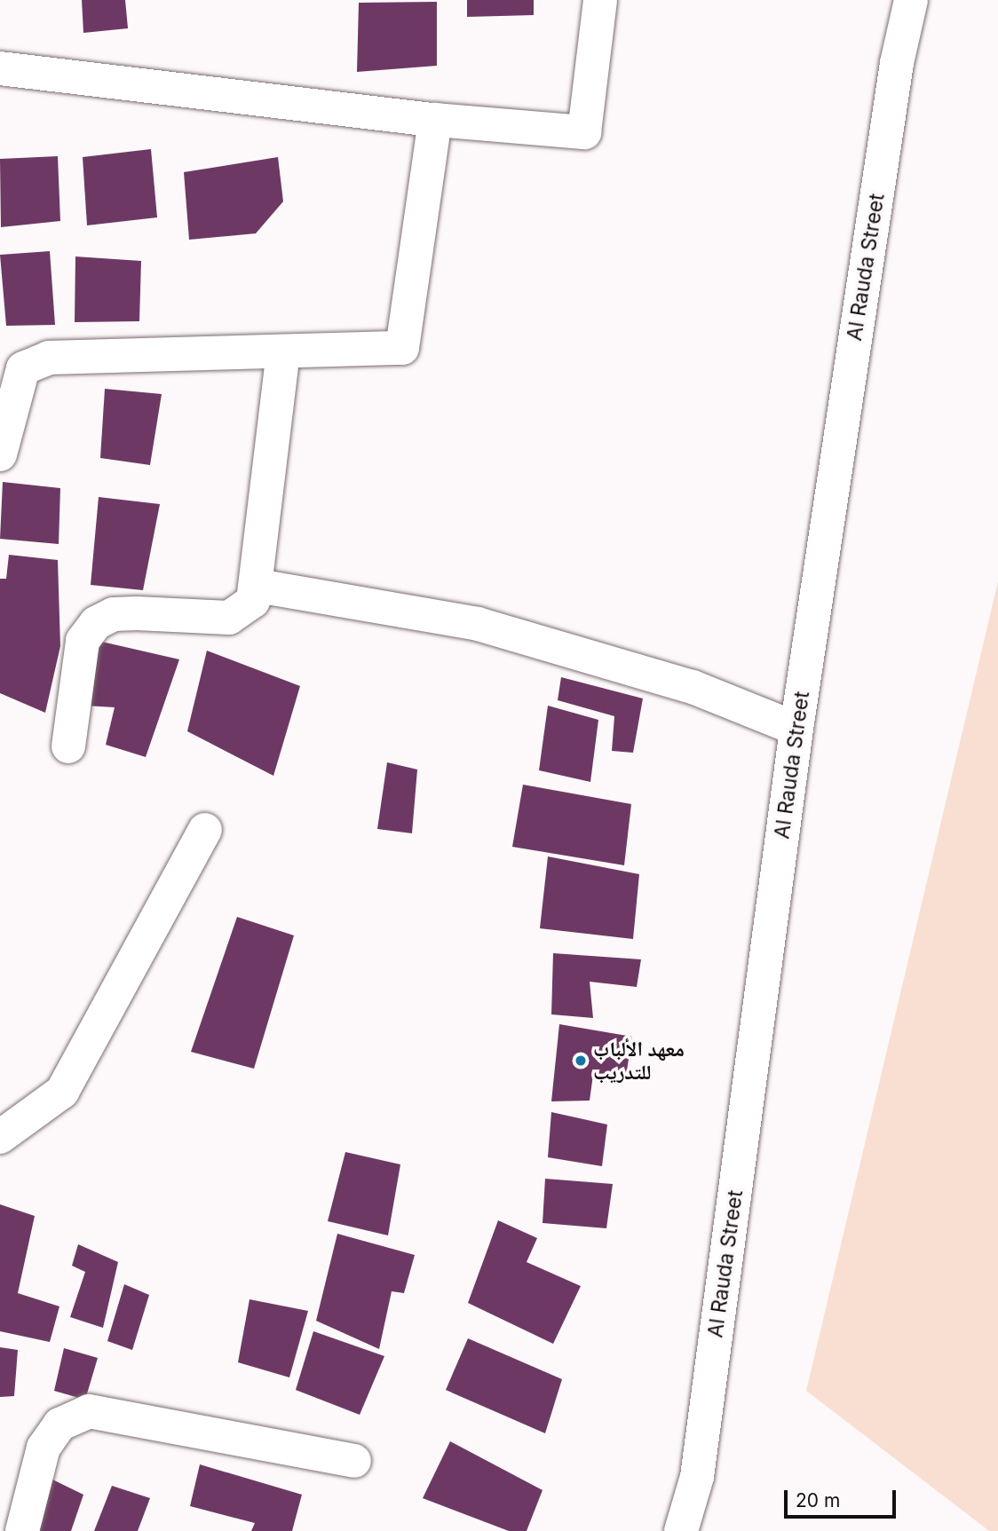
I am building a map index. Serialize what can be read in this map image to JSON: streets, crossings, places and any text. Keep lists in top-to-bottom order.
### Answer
{
  "streets": {
    "street": ["Al Rauda Street"]
  },
  "places": ["معهد الألباب للتدريب"],
  "scale_bar": "20 m"
}
